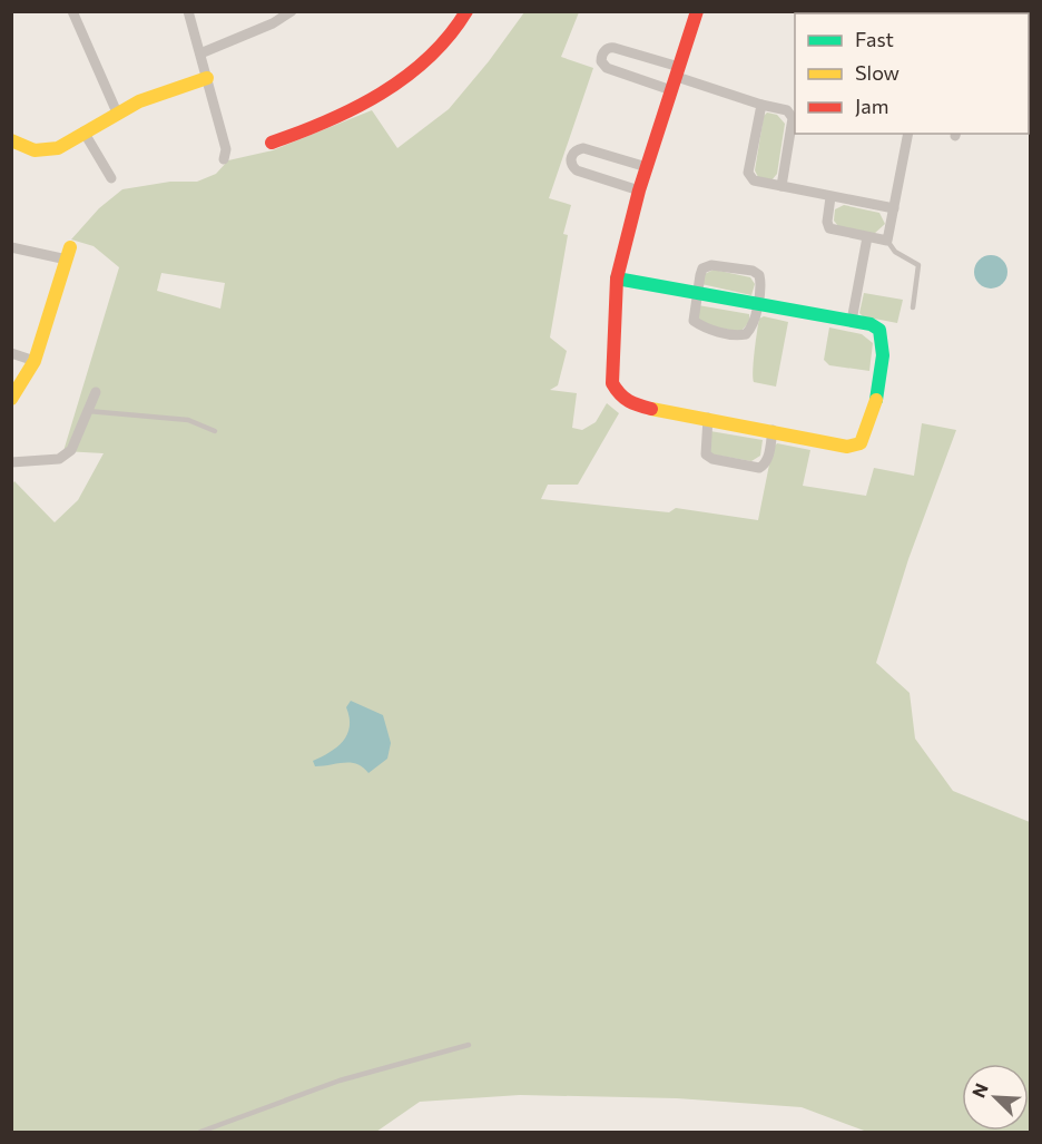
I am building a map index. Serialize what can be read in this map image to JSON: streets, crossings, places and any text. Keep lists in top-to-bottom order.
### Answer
{
  "legend": ["Fast", "Slow", "Jam"],
  "north": "top left"
}
